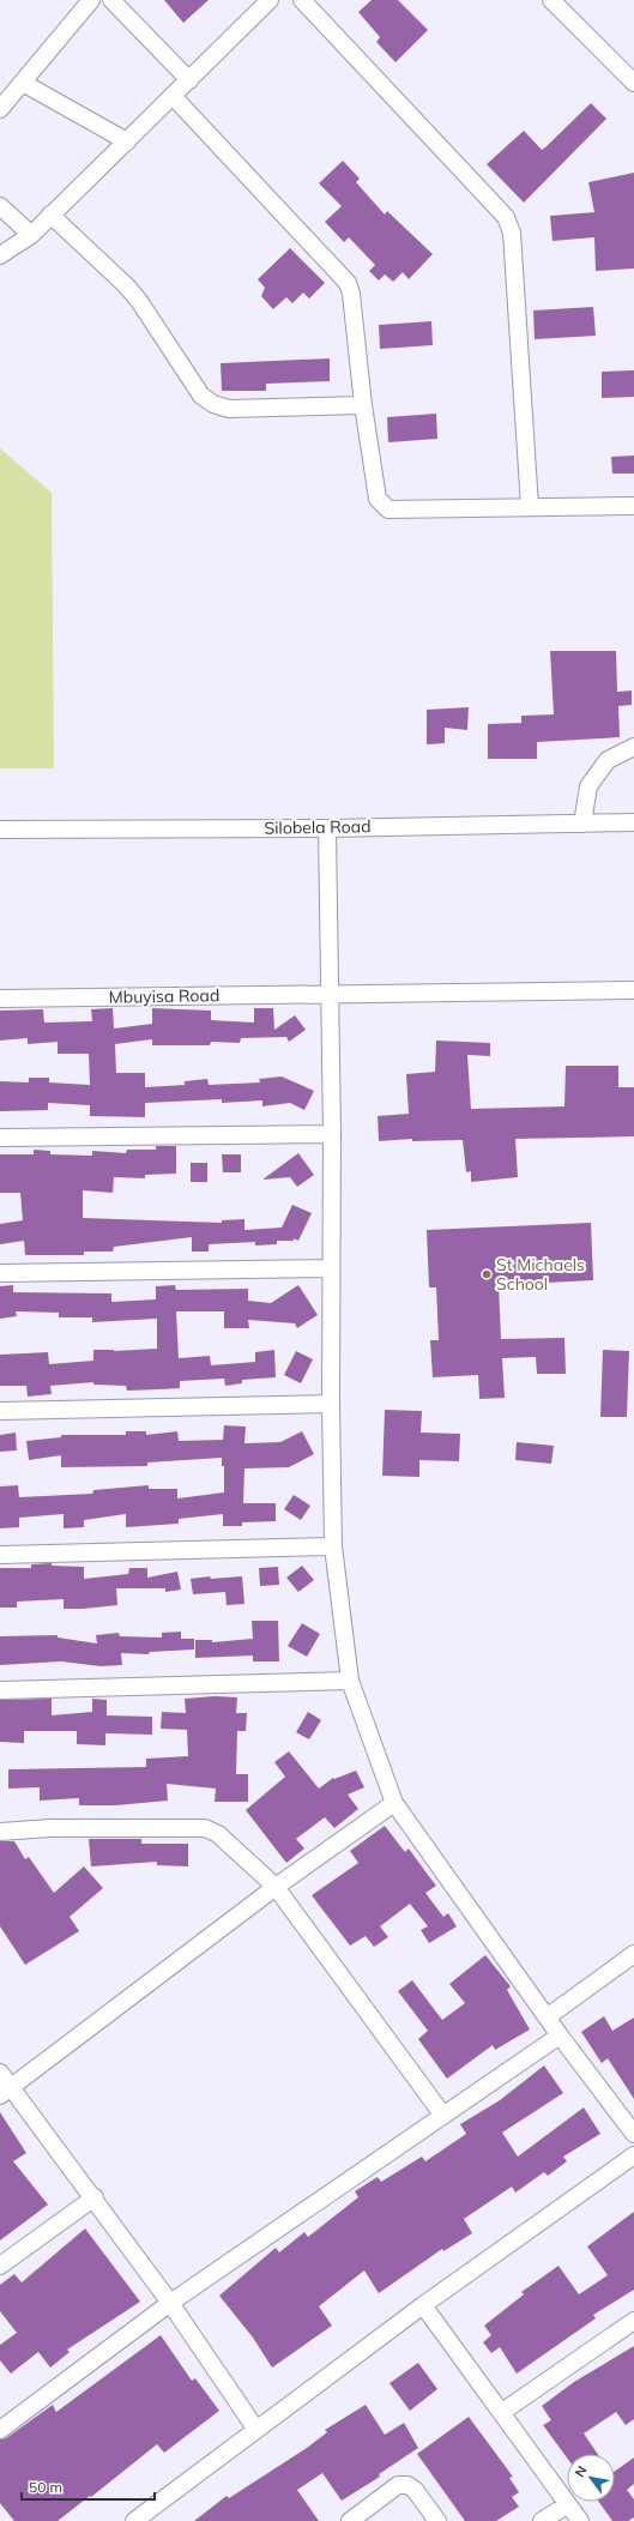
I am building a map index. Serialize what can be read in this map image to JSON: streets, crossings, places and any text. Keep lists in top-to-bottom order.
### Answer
{
  "streets": {
    "street": ["Silobela Road", "Mbuyisa Road"]
  },
  "places": ["St Michaels School"],
  "scale_bar": "50 m",
  "north": "top left"
}
